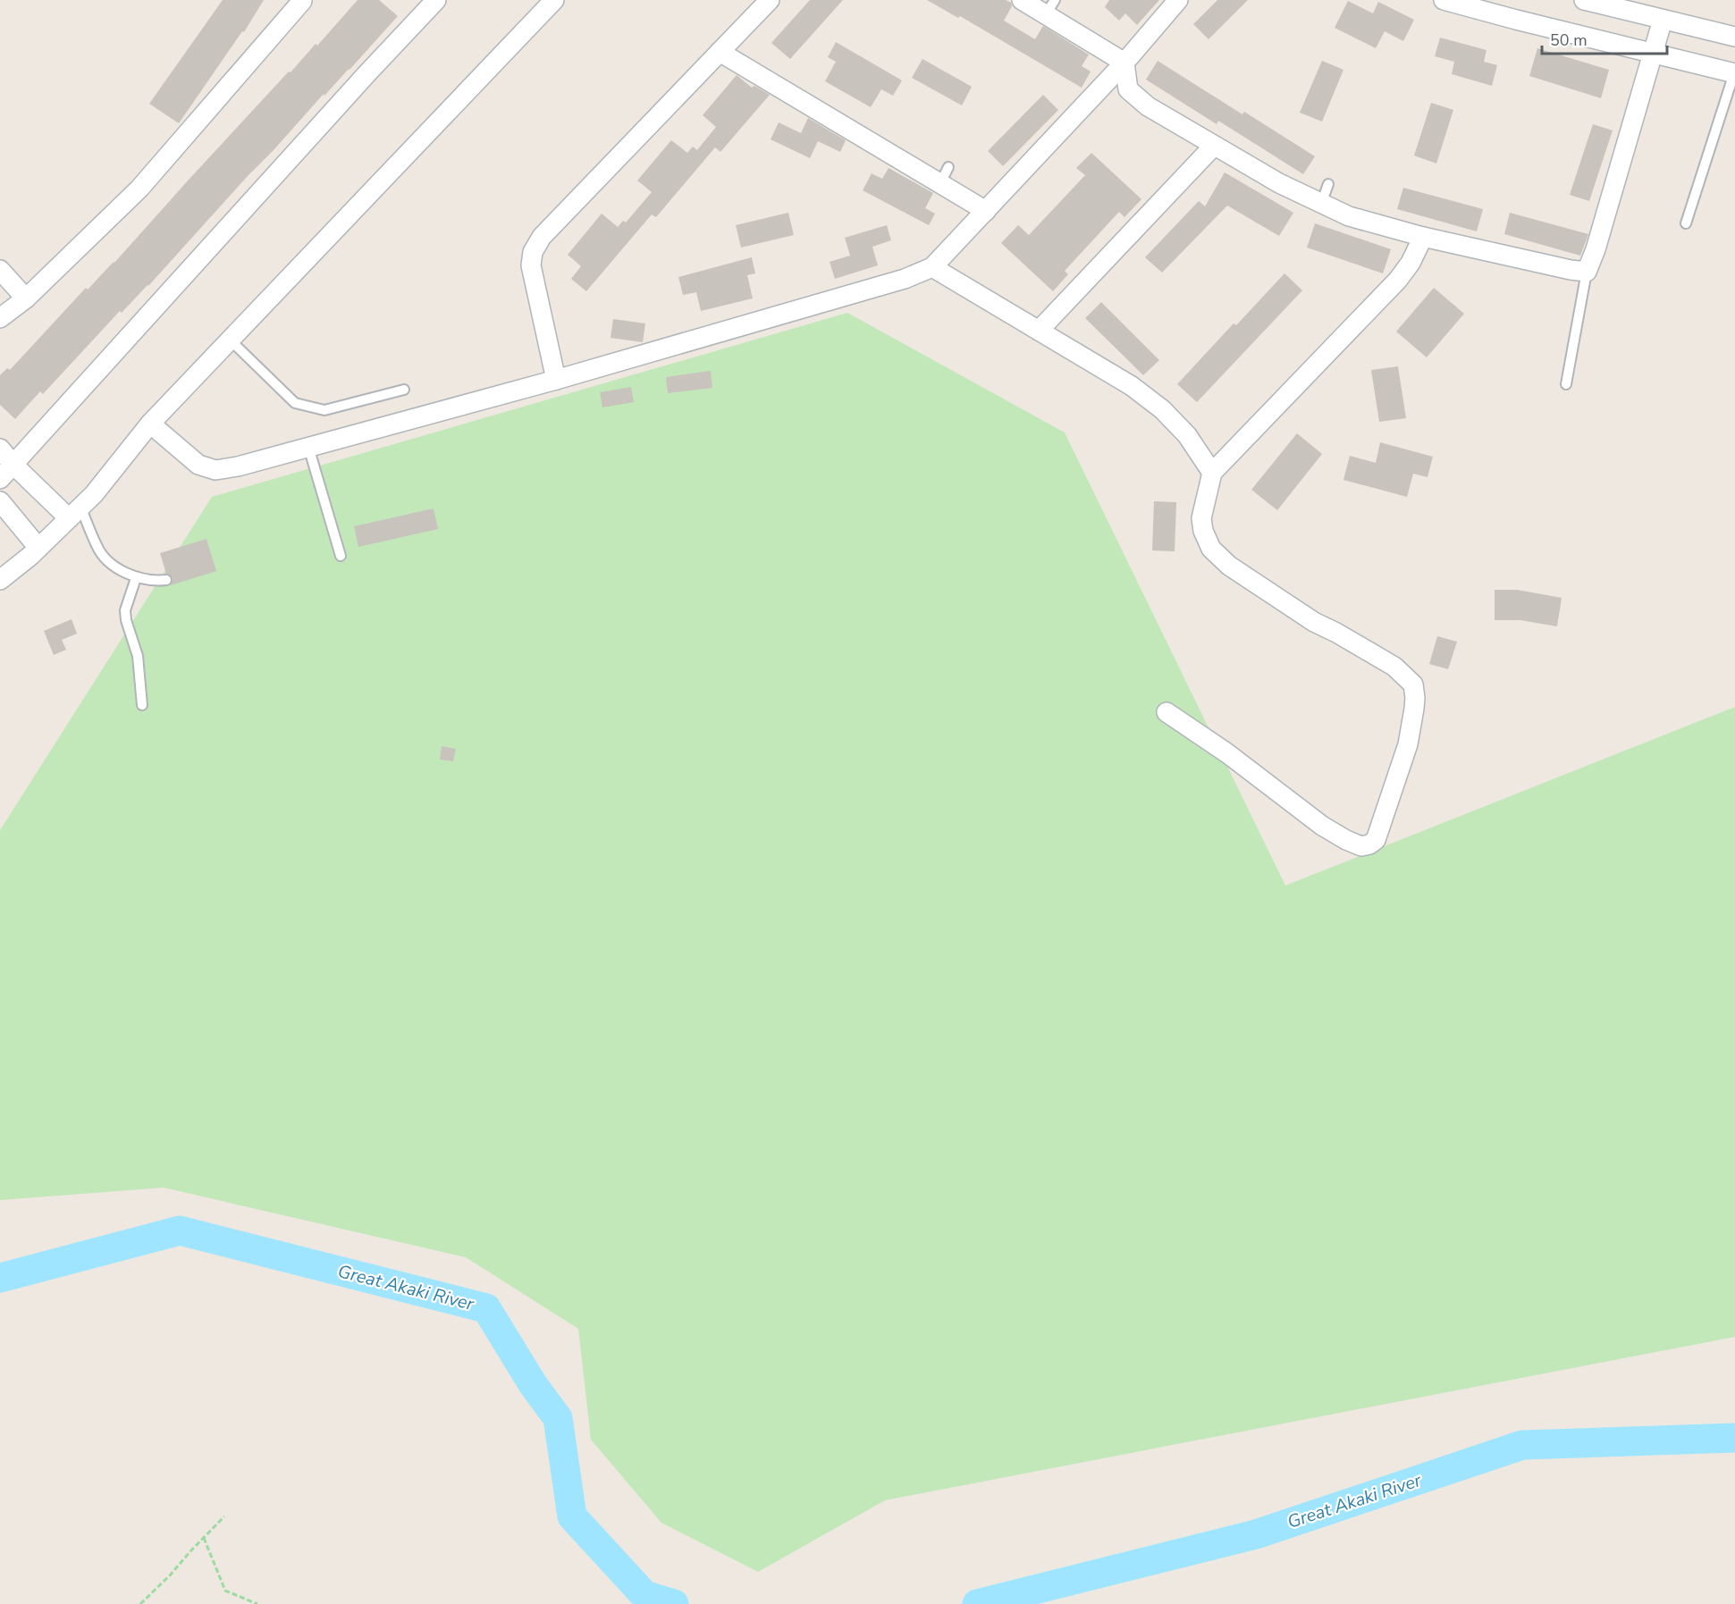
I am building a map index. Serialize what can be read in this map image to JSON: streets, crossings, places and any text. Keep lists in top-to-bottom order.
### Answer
{
  "water": ["Great Akaki River"],
  "scale_bar": "50 m"
}
